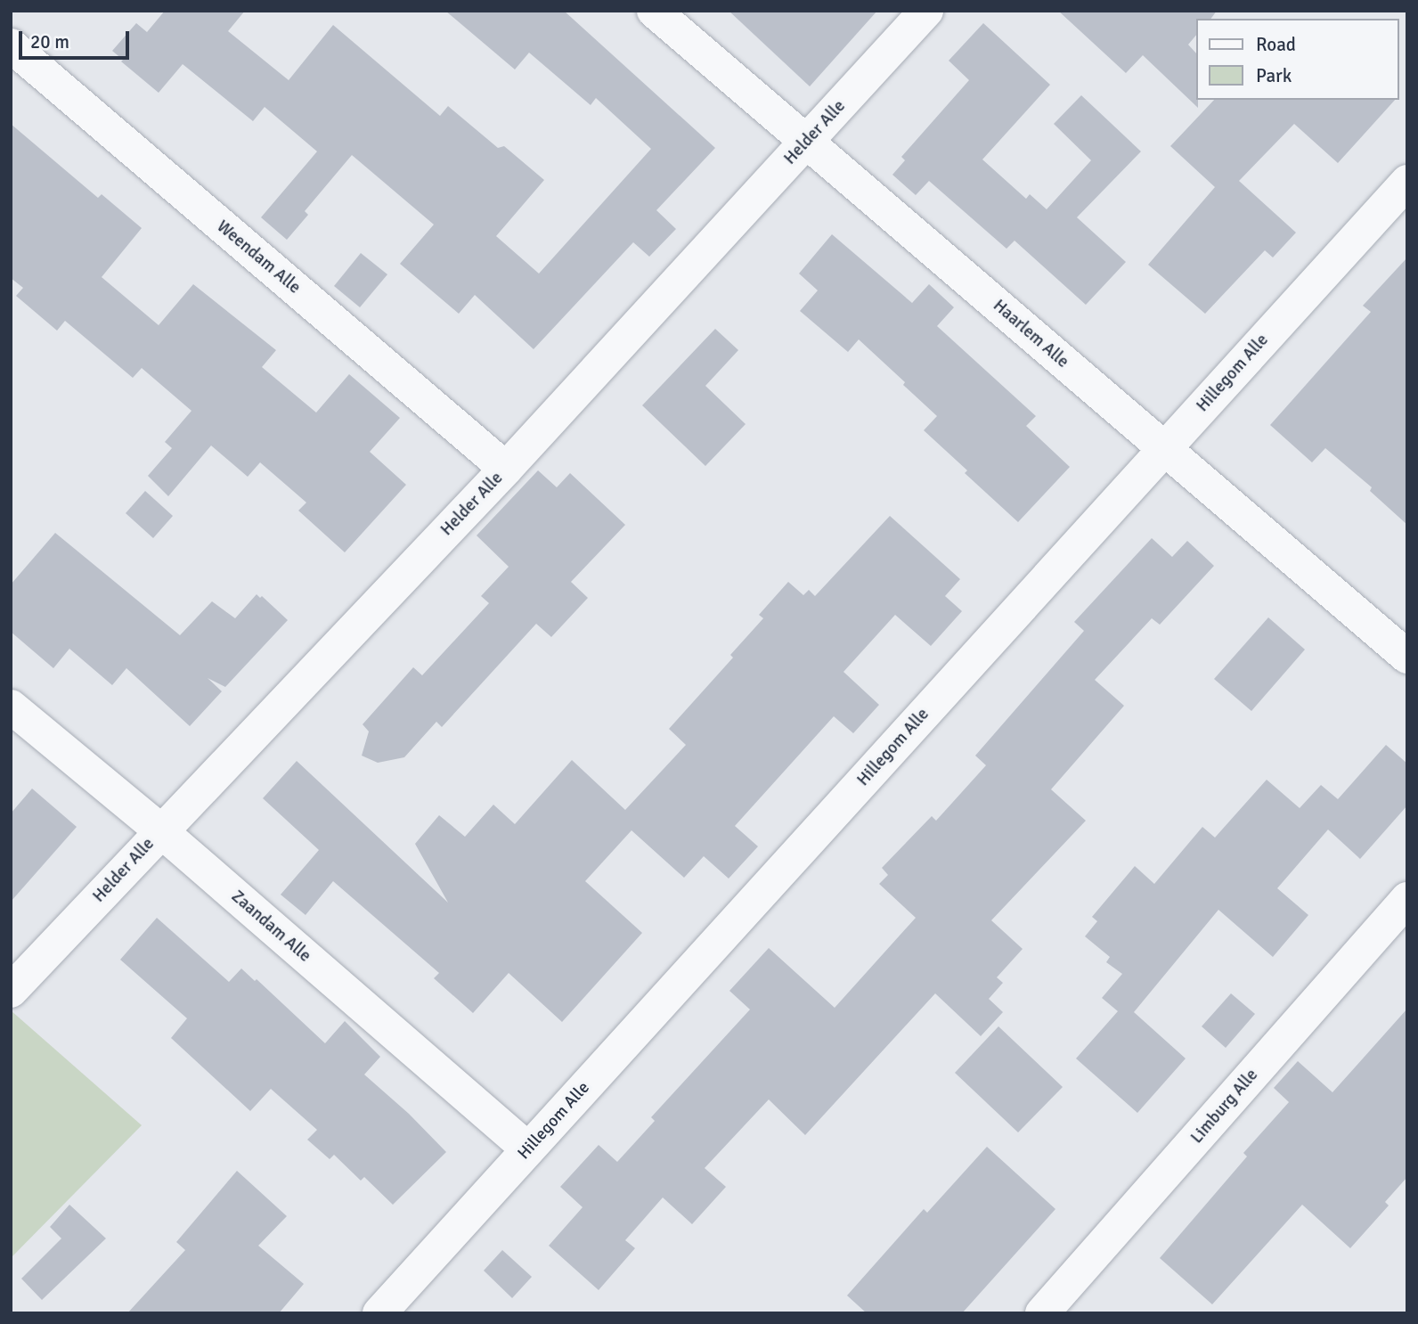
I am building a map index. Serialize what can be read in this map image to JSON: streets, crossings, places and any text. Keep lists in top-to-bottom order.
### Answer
{
  "streets": {
    "street": [
      "Helder Alle",
      "Weendam Alle",
      "Haarlem Alle",
      "Hillegom Alle",
      "Zaandam Alle",
      "Limburg Alle"
    ]
  },
  "crossings": [
    ["Helder Alle", "Weendam Alle"],
    ["Helder Alle", "Haarlem Alle"],
    ["Helder Alle", "Zaandam Alle"],
    ["Haarlem Alle", "Hillegom Alle"],
    ["Hillegom Alle", "Zaandam Alle"]
  ],
  "legend": ["Road", "Park"],
  "scale_bar": "20 m"
}
